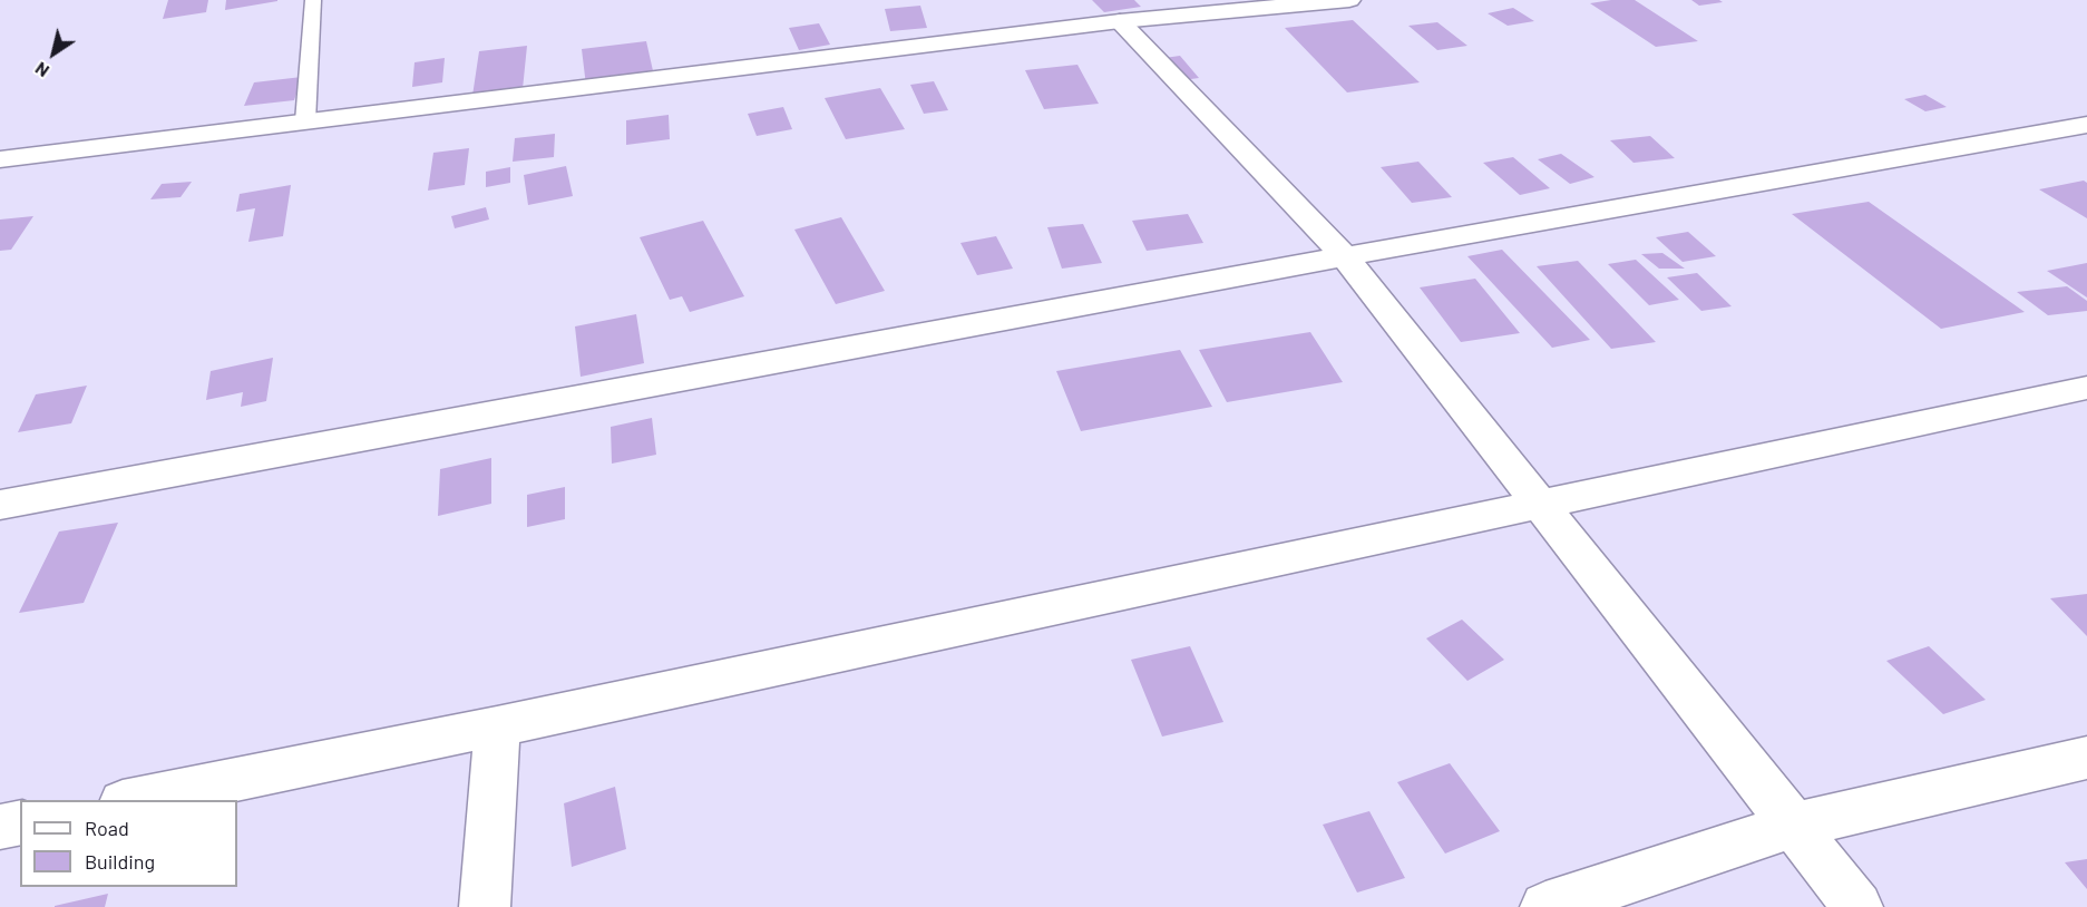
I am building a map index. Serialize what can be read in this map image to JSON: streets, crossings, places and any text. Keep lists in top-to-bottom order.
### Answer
{
  "legend": ["Road", "Building"],
  "north": "bottom left"
}
